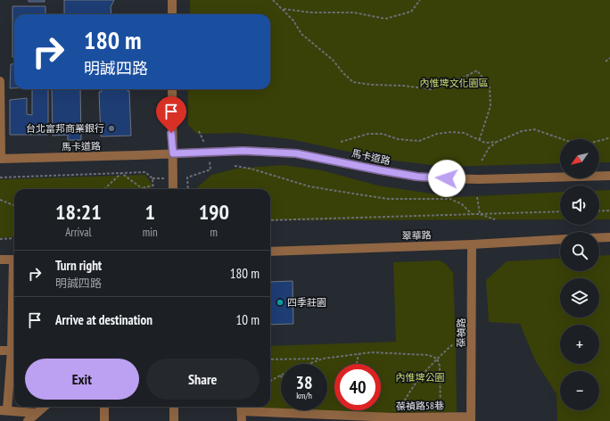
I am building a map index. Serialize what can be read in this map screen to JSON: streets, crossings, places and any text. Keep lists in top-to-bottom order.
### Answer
{
  "streets": {
    "street": [
      "馬卡道路",
      "翠華路",
      "葆禎路",
      "葆禎路58巷"
    ]
  },
  "crossings": [
    ["翠華路", "葆禎路"],
    ["葆禎路", "葆禎路58巷"]
  ],
  "parks": ["內惟埤文化園區", "內惟埤公園"],
  "places": ["台北富邦商業銀行", "四季莊園"],
  "north": "bottom left",
  "page": {
    "turn": ["180 m", "明誠四路"],
    "map_buttons": ["+", "−"],
    "eta": [
      "18:21",
      "Arrival",
      "1",
      "min",
      "190",
      "m"
    ],
    "list": [
      {
        "name": "Turn right",
        "note": "明誠四路",
        "value": "180 m"
      },
      {
        "name": "Arrive at destination",
        "value": "10 m"
      }
    ],
    "buttons": ["Exit", "Share"],
    "speed": "38 km/h",
    "limit": "40"
  }
}
